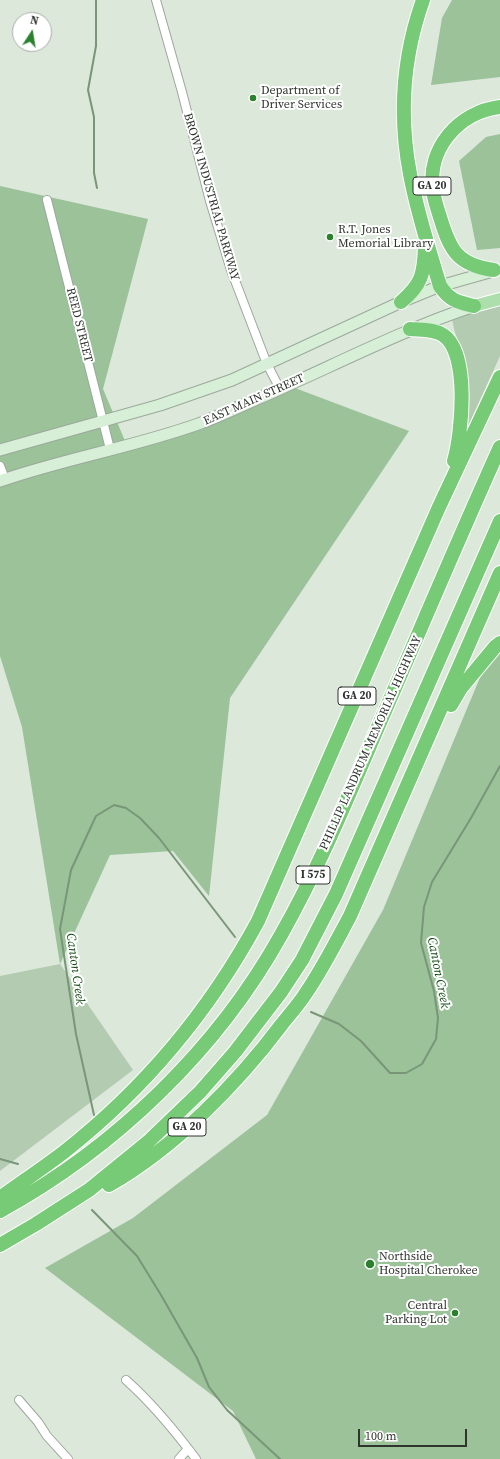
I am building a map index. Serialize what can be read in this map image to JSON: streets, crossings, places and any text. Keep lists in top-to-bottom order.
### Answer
{
  "streets": {
    "highway": ["GA 20", "PHILLIP LANDRUM MEMORIAL HIGHWAY", "I 575"],
    "main road": ["EAST MAIN STREET"],
    "street": ["BROWN INDUSTRIAL PARKWAY", "REED STREET"]
  },
  "crossings": [
    ["GA 20", "I 575"],
    ["BROWN INDUSTRIAL PARKWAY", "EAST MAIN STREET"],
    ["REED STREET", "EAST MAIN STREET"]
  ],
  "water": ["Canton Creek"],
  "places": [
    "Department of Driver Services",
    "R.T. Jones Memorial Library",
    "Northside Hospital Cherokee",
    "Central Parking Lot"
  ],
  "scale_bar": "100 m",
  "north": "top"
}
